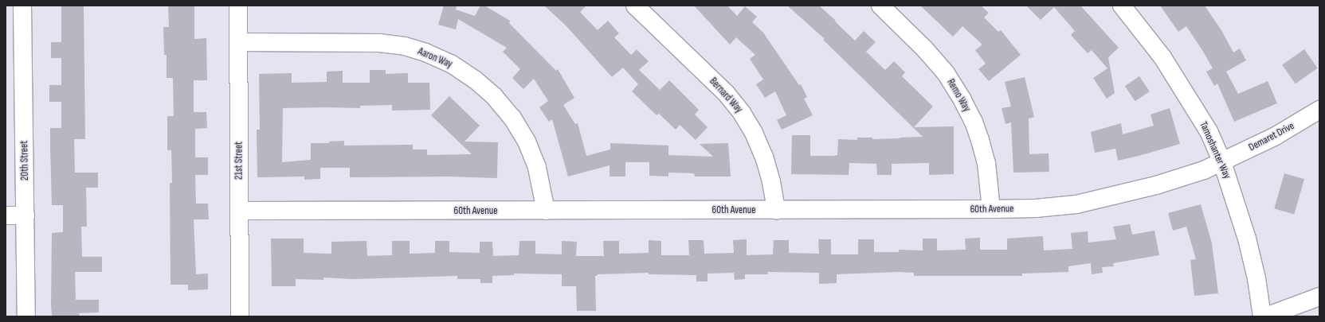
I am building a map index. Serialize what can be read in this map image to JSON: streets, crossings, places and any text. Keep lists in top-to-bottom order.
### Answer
{
  "streets": {
    "street": [
      "Aaron Way",
      "Bernard Way",
      "Remo Way",
      "Demaret Drive",
      "Tamoshanter Way",
      "20th Street",
      "21st Street",
      "60th Avenue"
    ]
  },
  "crossings": [
    ["Aaron Way", "21st Street"],
    ["Aaron Way", "60th Avenue"],
    ["Bernard Way", "60th Avenue"],
    ["Remo Way", "60th Avenue"],
    ["Demaret Drive", "Tamoshanter Way"],
    ["Demaret Drive", "60th Avenue"],
    ["Tamoshanter Way", "60th Avenue"],
    ["21st Street", "60th Avenue"]
  ]
}
